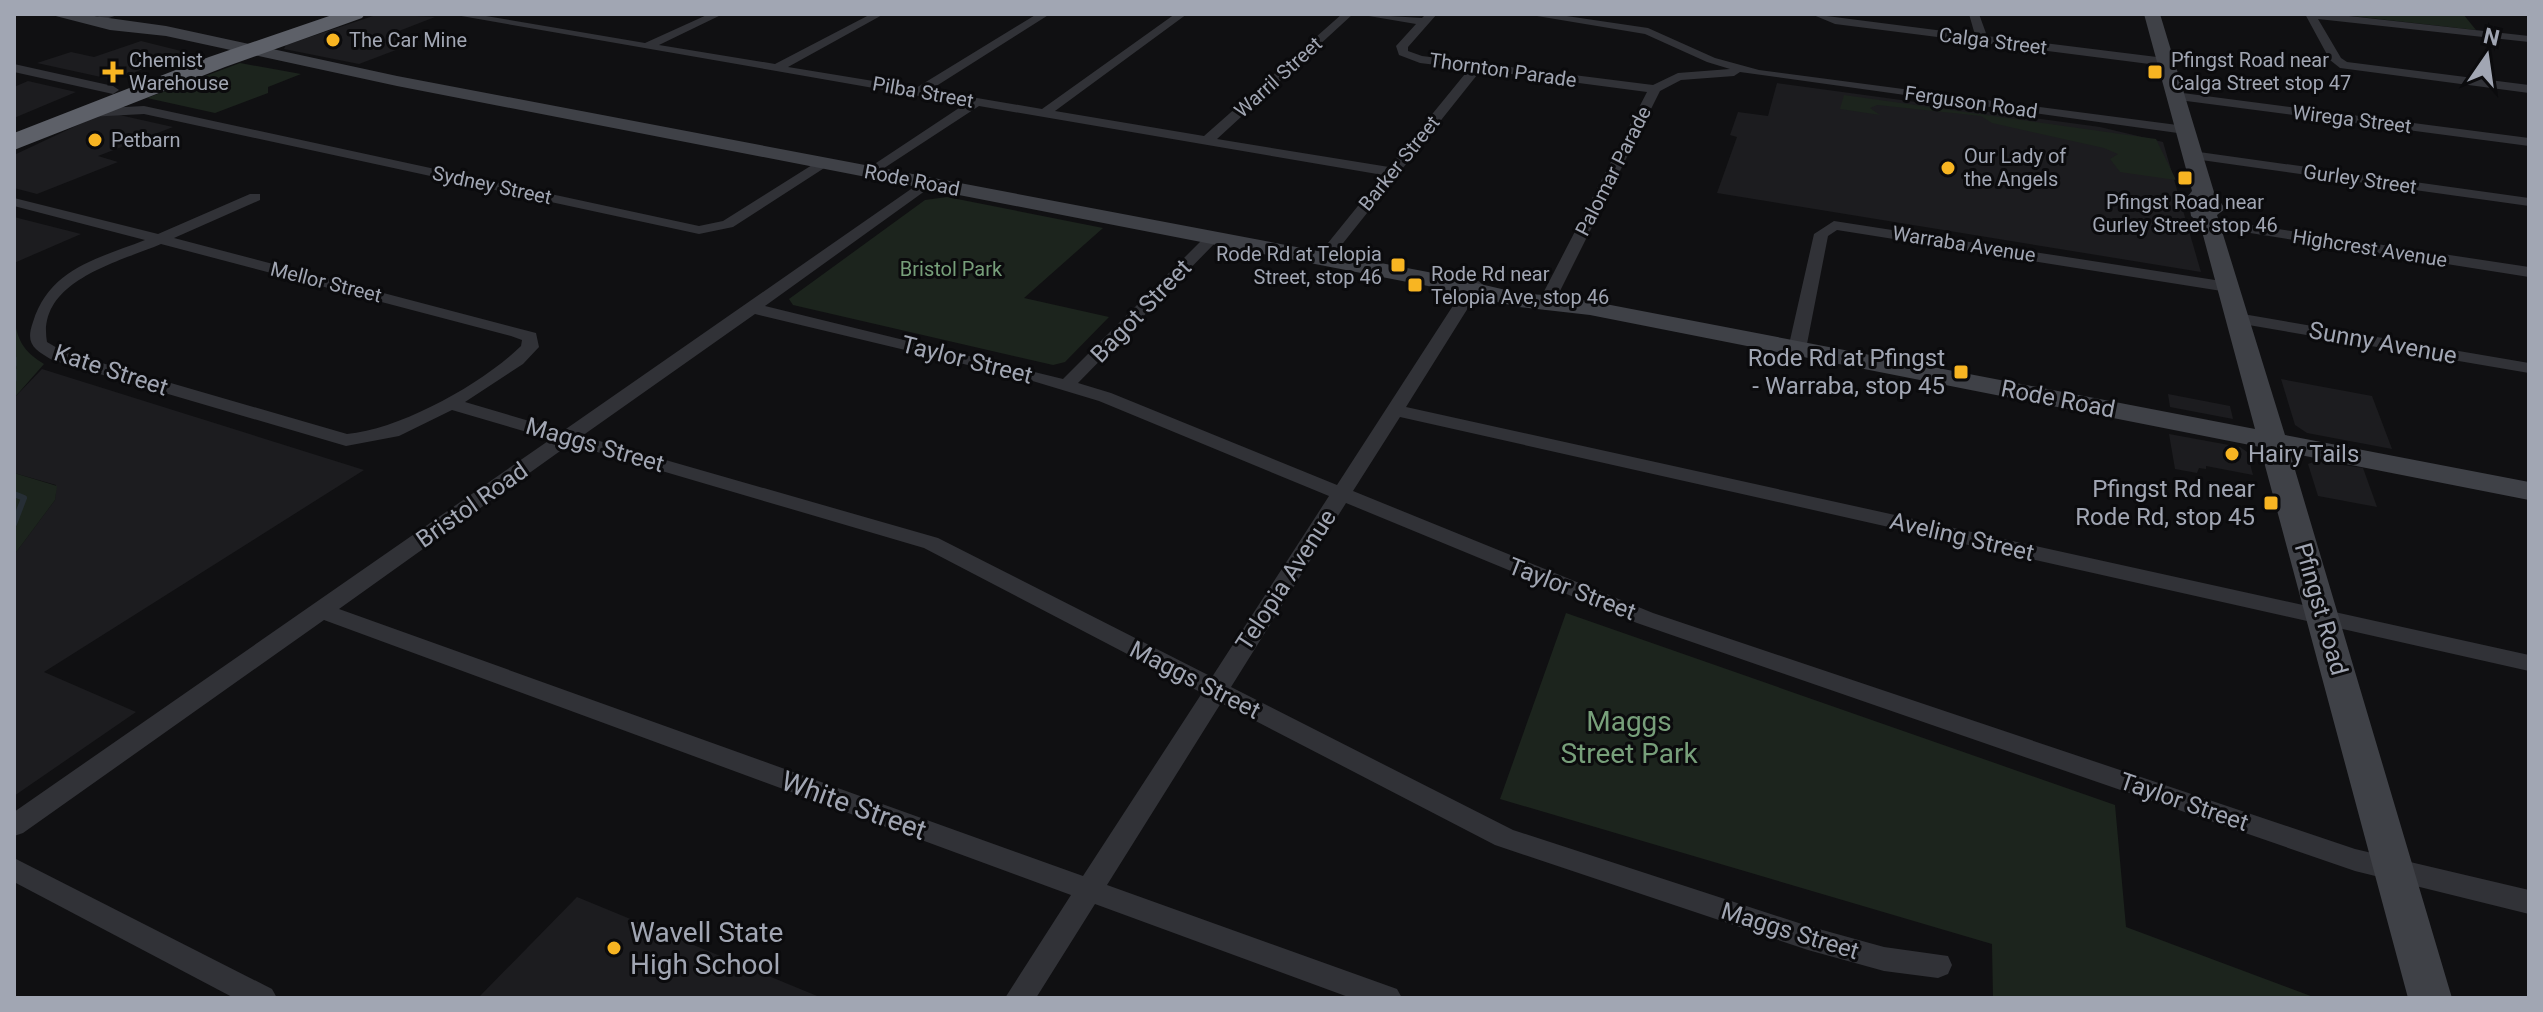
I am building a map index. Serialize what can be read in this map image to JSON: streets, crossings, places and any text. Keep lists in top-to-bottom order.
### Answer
{
  "streets": {
    "main road": ["Rode Road", "Pfingst Road"],
    "street": [
      "Calga Street",
      "Thornton Parade",
      "Warril Street",
      "Pilba Street",
      "Ferguson Road",
      "Wirega Street",
      "Barker Street",
      "Palomar Parade",
      "Gurley Street",
      "Sydney Street",
      "Warraba Avenue",
      "Highcrest Avenue",
      "Mellor Street",
      "Bagot Street",
      "Sunny Avenue",
      "Taylor Street",
      "Kate Street",
      "Maggs Street",
      "Bristol Road",
      "Aveling Street",
      "Telopia Avenue",
      "White Street"
    ]
  },
  "crossings": [
    ["Calga Street", "Pfingst Road"],
    ["Thornton Parade", "Barker Street"],
    ["Thornton Parade", "Palomar Parade"],
    ["Warril Street", "Pilba Street"],
    ["Pilba Street", "Barker Street"],
    ["Ferguson Road", "Palomar Parade"],
    ["Ferguson Road", "Pfingst Road"],
    ["Wirega Street", "Pfingst Road"],
    ["Barker Street", "Rode Road"],
    ["Palomar Parade", "Rode Road"],
    ["Gurley Street", "Pfingst Road"],
    ["Rode Road", "Sydney Street"],
    ["Rode Road", "Warraba Avenue"],
    ["Rode Road", "Bagot Street"],
    ["Rode Road", "Bristol Road"],
    ["Rode Road", "Telopia Avenue"],
    ["Rode Road", "Pfingst Road"],
    ["Warraba Avenue", "Pfingst Road"],
    ["Highcrest Avenue", "Pfingst Road"],
    ["Mellor Street", "Kate Street"],
    ["Mellor Street", "Maggs Street"],
    ["Bagot Street", "Taylor Street"],
    ["Sunny Avenue", "Pfingst Road"],
    ["Taylor Street", "Bristol Road"],
    ["Taylor Street", "Telopia Avenue"],
    ["Taylor Street", "Pfingst Road"],
    ["Kate Street", "Maggs Street"],
    ["Maggs Street", "Bristol Road"],
    ["Maggs Street", "Telopia Avenue"],
    ["Bristol Road", "White Street"],
    ["Aveling Street", "Telopia Avenue"],
    ["Aveling Street", "Pfingst Road"],
    ["Telopia Avenue", "White Street"]
  ],
  "parks": ["Bristol Park", "Maggs Street Park"],
  "places": {
    "other": [
      "The Car Mine",
      "Petbarn",
      "Our Lady of the Angels",
      "Hairy Tails",
      "Wavell State High School"
    ],
    "health": ["Chemist Warehouse"],
    "transit": [
      "Pfingst Road near Calga Street stop 47",
      "Pfingst Road near Gurley Street stop 46",
      "Rode Rd at Telopia Street, stop 46",
      "Rode Rd near Telopia Ave, stop 46",
      "Rode Rd at Pfingst - Warraba, stop 45",
      "Pfingst Rd near Rode Rd, stop 45"
    ]
  },
  "north": "top"
}
